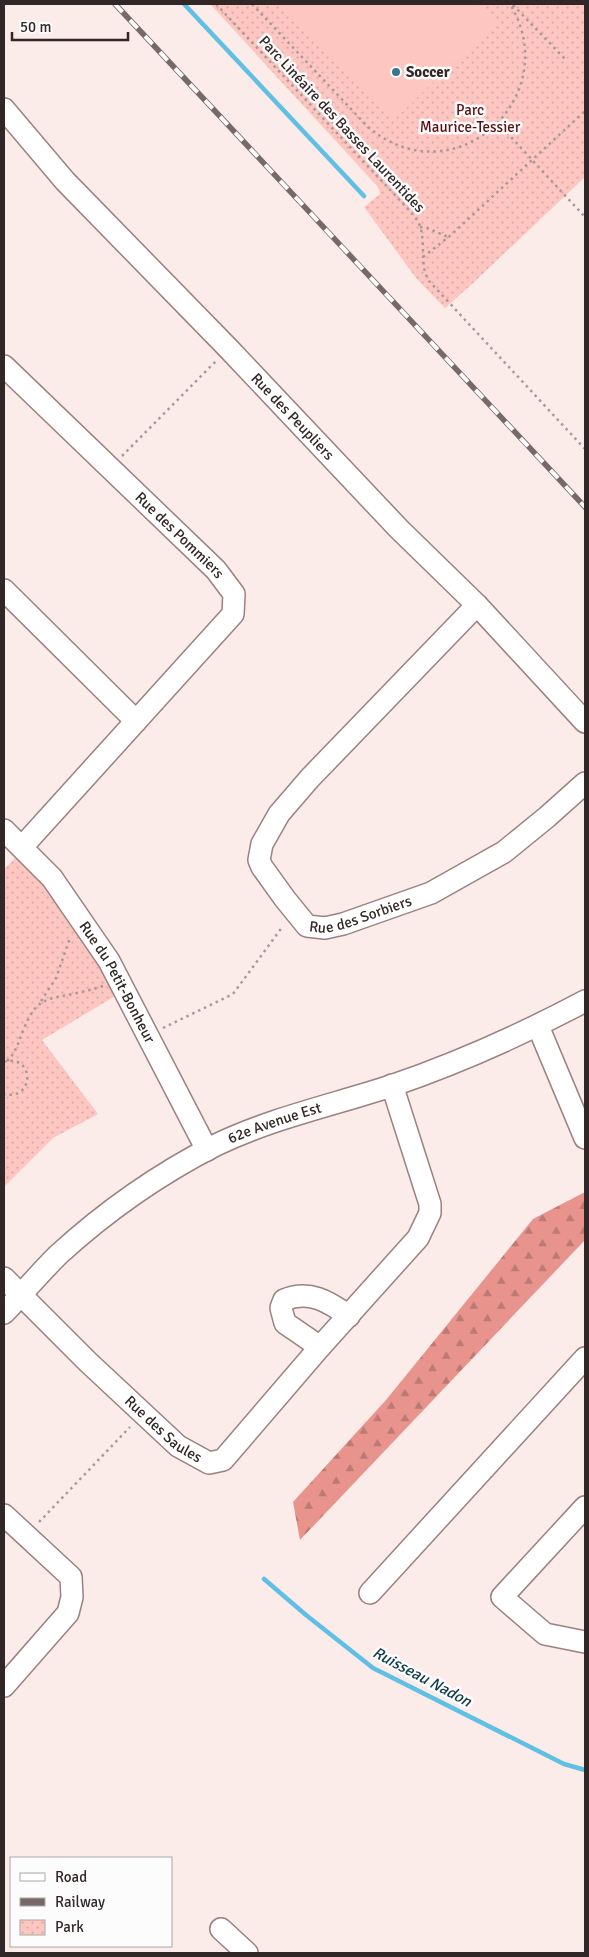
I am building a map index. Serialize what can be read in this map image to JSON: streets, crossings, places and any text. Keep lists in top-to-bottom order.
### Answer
{
  "streets": {
    "street": [
      "Rue des Peupliers",
      "Rue des Pommiers",
      "Rue des Sorbiers",
      "Rue du Petit-Bonheur",
      "62e Avenue Est",
      "Rue des Saules"
    ],
    "path": ["Parc Linéaire des Basses Laurentides"]
  },
  "crossings": [
    ["Rue des Peupliers", "Rue des Sorbiers"],
    ["Rue des Pommiers", "Rue du Petit-Bonheur"],
    ["Rue du Petit-Bonheur", "62e Avenue Est"],
    ["62e Avenue Est", "Rue des Saules"]
  ],
  "water": ["Ruisseau Nadon"],
  "parks": ["Parc Maurice-Tessier"],
  "places": ["Soccer"],
  "legend": ["Road", "Railway", "Park"],
  "scale_bar": "50 m"
}
